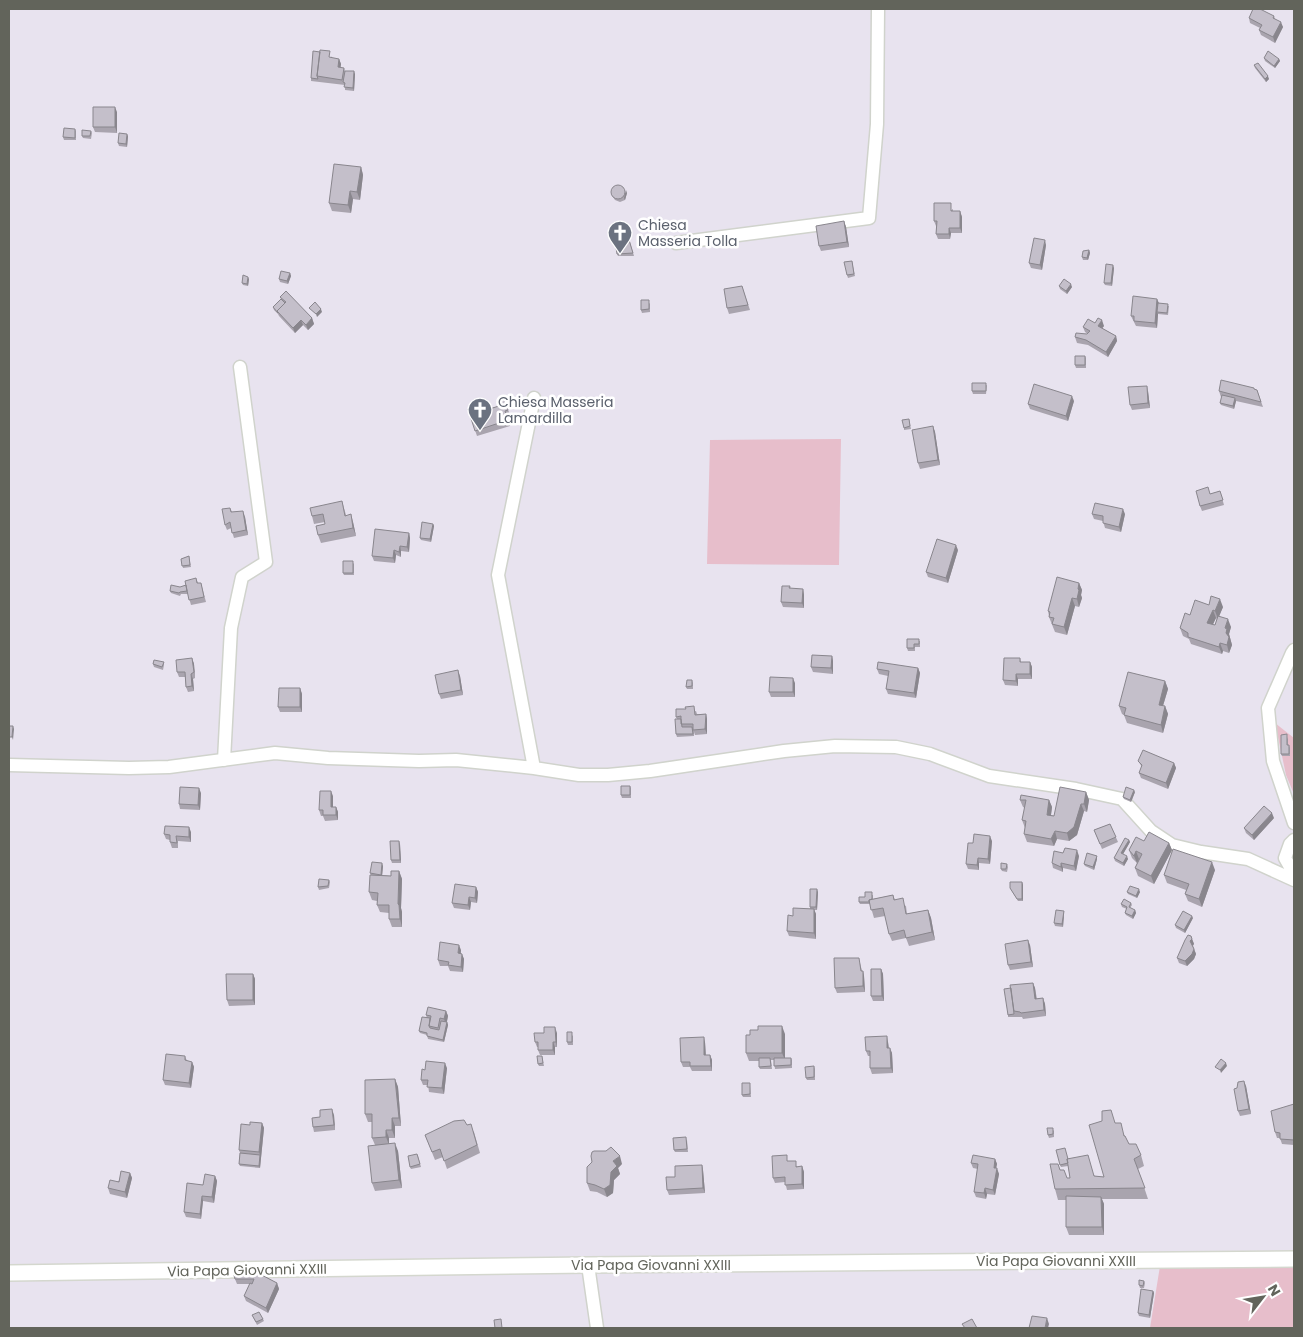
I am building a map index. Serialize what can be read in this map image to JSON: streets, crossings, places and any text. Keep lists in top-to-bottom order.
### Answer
{
  "streets": {
    "main road": ["Via Papa Giovanni XXIII"]
  },
  "places": {
    "church": ["Chiesa Masseria Tolla", "Chiesa Masseria Lamardilla"]
  },
  "north": "top right"
}
